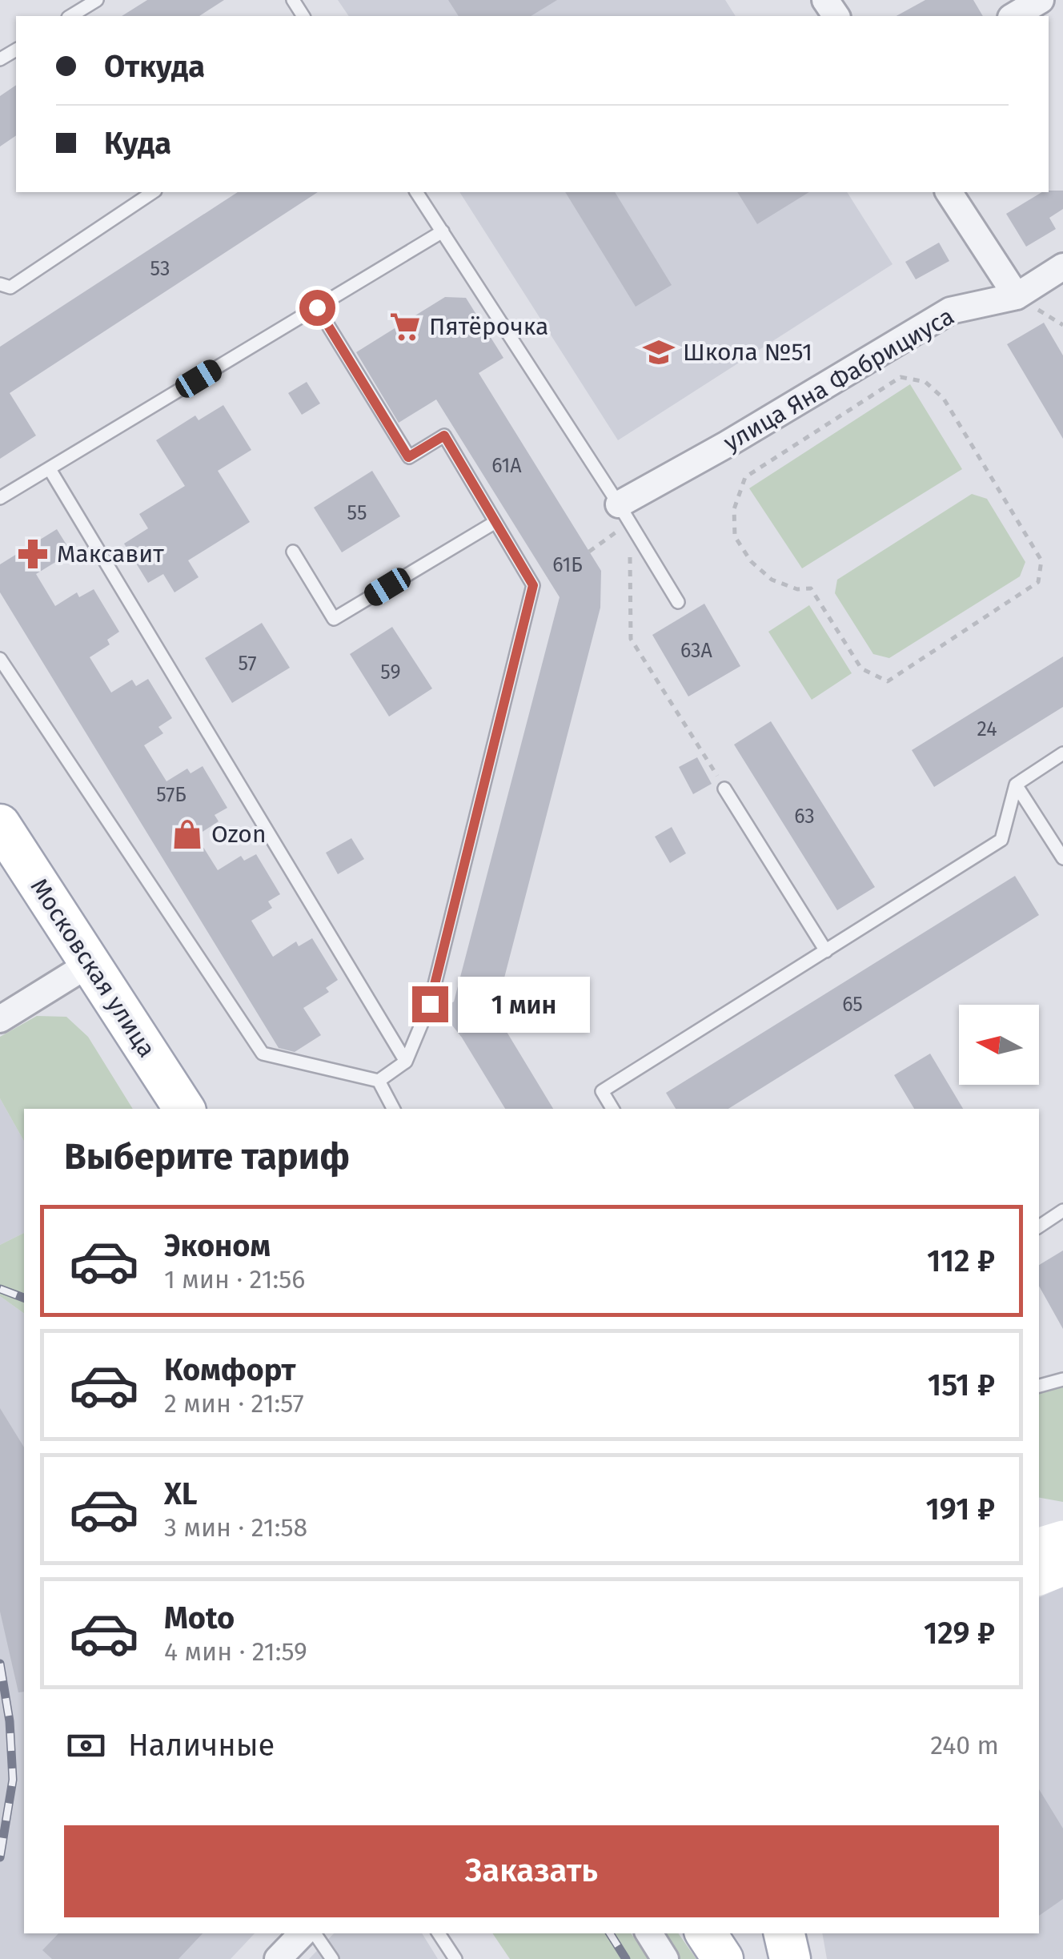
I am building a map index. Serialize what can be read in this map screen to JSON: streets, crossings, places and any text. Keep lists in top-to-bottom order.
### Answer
{
  "streets": {
    "main road": ["Московская улица"],
    "street": ["улица Яна Фабрициуса"]
  },
  "places": {
    "supermarket": ["Пятёрочка"],
    "school or university": ["Школа №51"],
    "pharmacy": ["Максавит"],
    "shop": ["Ozon"]
  },
  "house_numbers": [
    "53",
    "61А",
    "55",
    "61Б",
    "63А",
    "57",
    "59",
    "24",
    "57Б",
    "63",
    "65"
  ],
  "north": "left",
  "page": {
    "banner": ["Откуда", "Куда"],
    "bubble": "1 мин",
    "heading": "Выберите тариф",
    "list": [
      {
        "name": "Эконом",
        "note": "1 мин · 21:56",
        "value": "112 ₽"
      },
      {
        "name": "Комфорт",
        "note": "2 мин · 21:57",
        "value": "151 ₽"
      },
      {
        "name": "XL",
        "note": "3 мин · 21:58",
        "value": "191 ₽"
      },
      {
        "name": "Moto",
        "note": "4 мин · 21:59",
        "value": "129 ₽"
      }
    ],
    "pay": ["Наличные", "240 m"],
    "buttons": "Заказать"
  }
}
